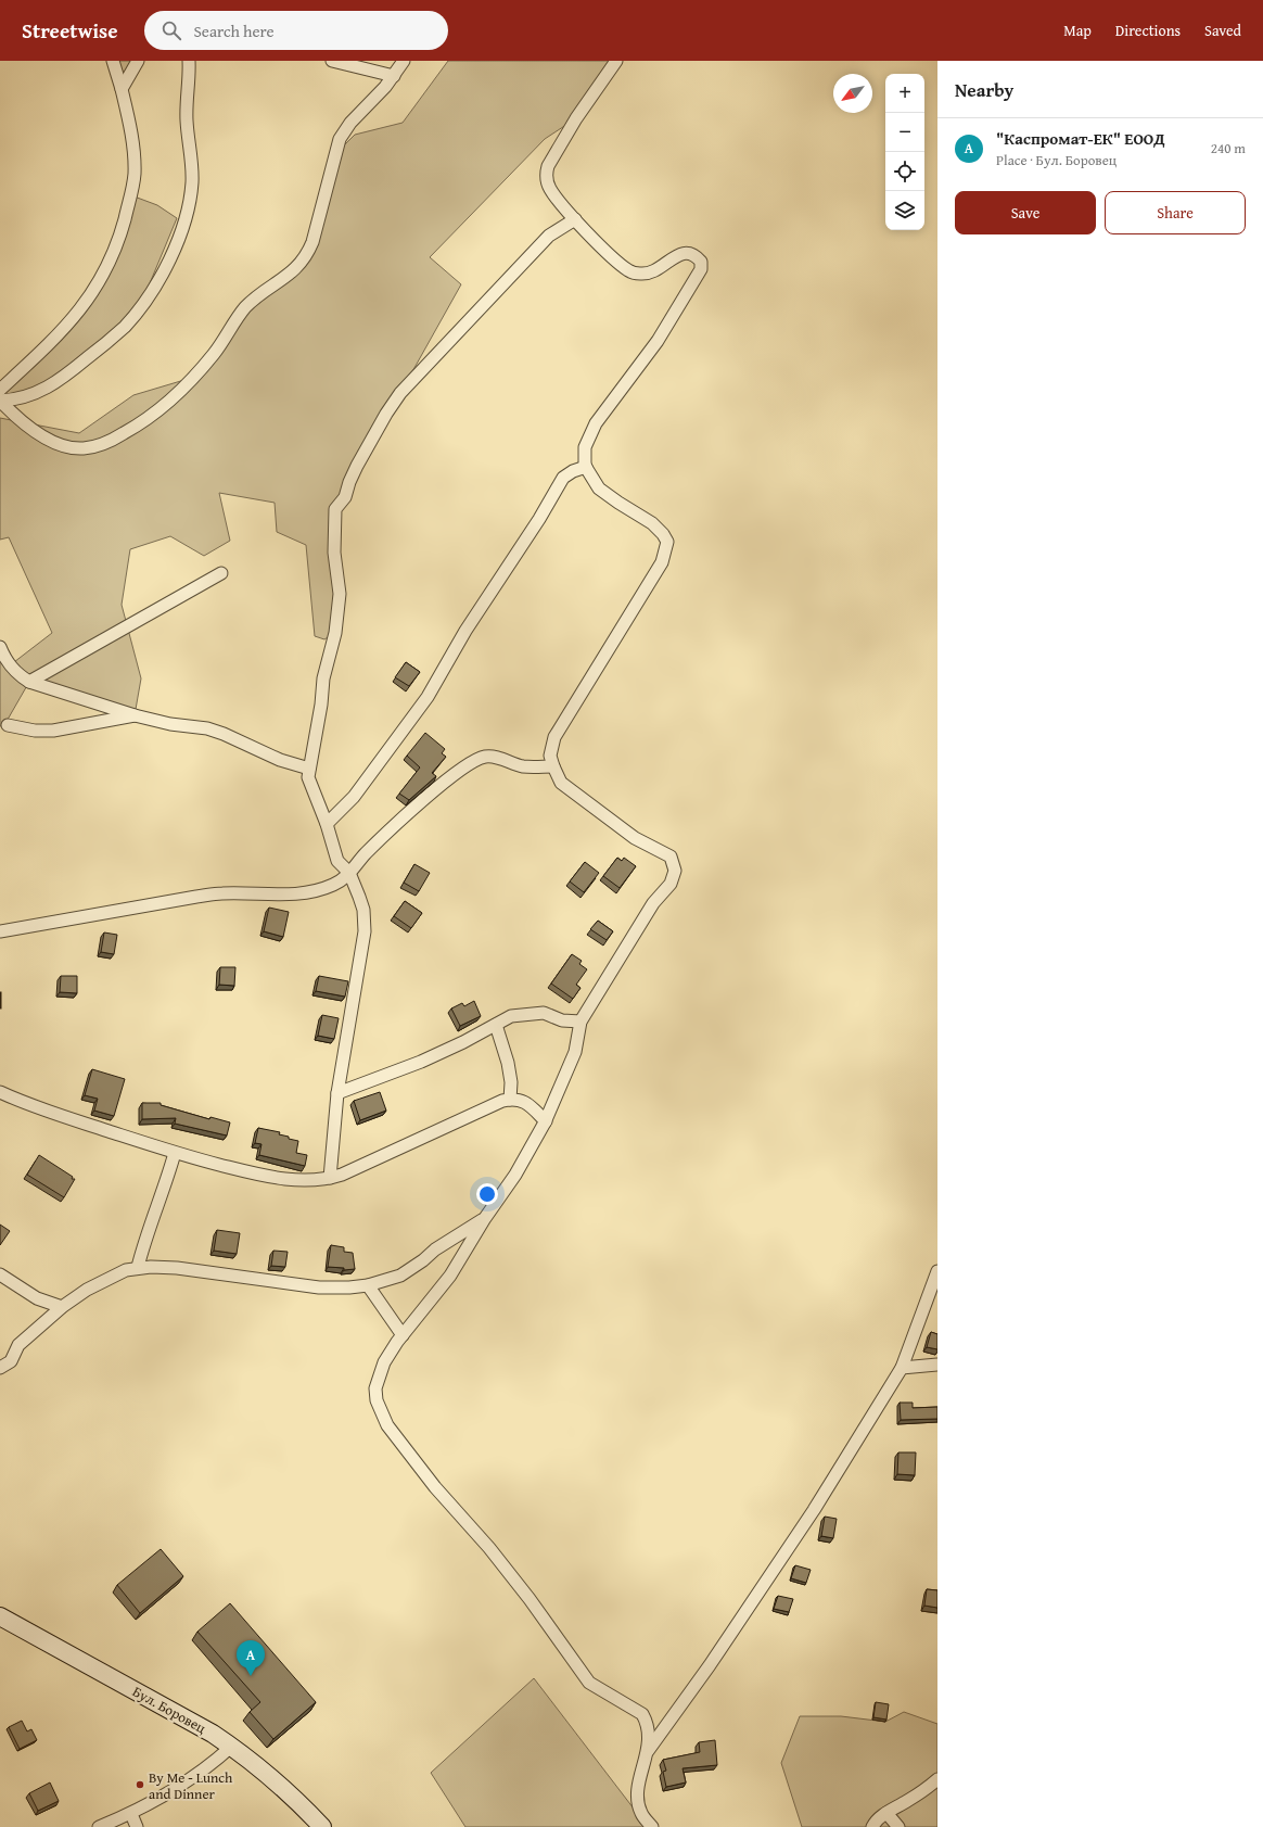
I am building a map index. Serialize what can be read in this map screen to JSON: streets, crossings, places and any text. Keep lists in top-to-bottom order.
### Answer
{
  "streets": {
    "street": ["Бул. Боровец"]
  },
  "places": ["By Me - Lunch and Dinner"],
  "north": "bottom left",
  "page": {
    "header": "Streetwise",
    "search": "Search here",
    "nav": ["Map", "Directions", "Saved"],
    "heading": "Nearby",
    "map_buttons": ["+", "−"],
    "list": [
      {
        "mark": "A",
        "name": "\"Каспромат-ЕК\" ЕООД",
        "note": "Place · Бул. Боровец",
        "value": "240 m"
      }
    ],
    "buttons": ["Save", "Share"],
    "pins": "A"
  }
}
